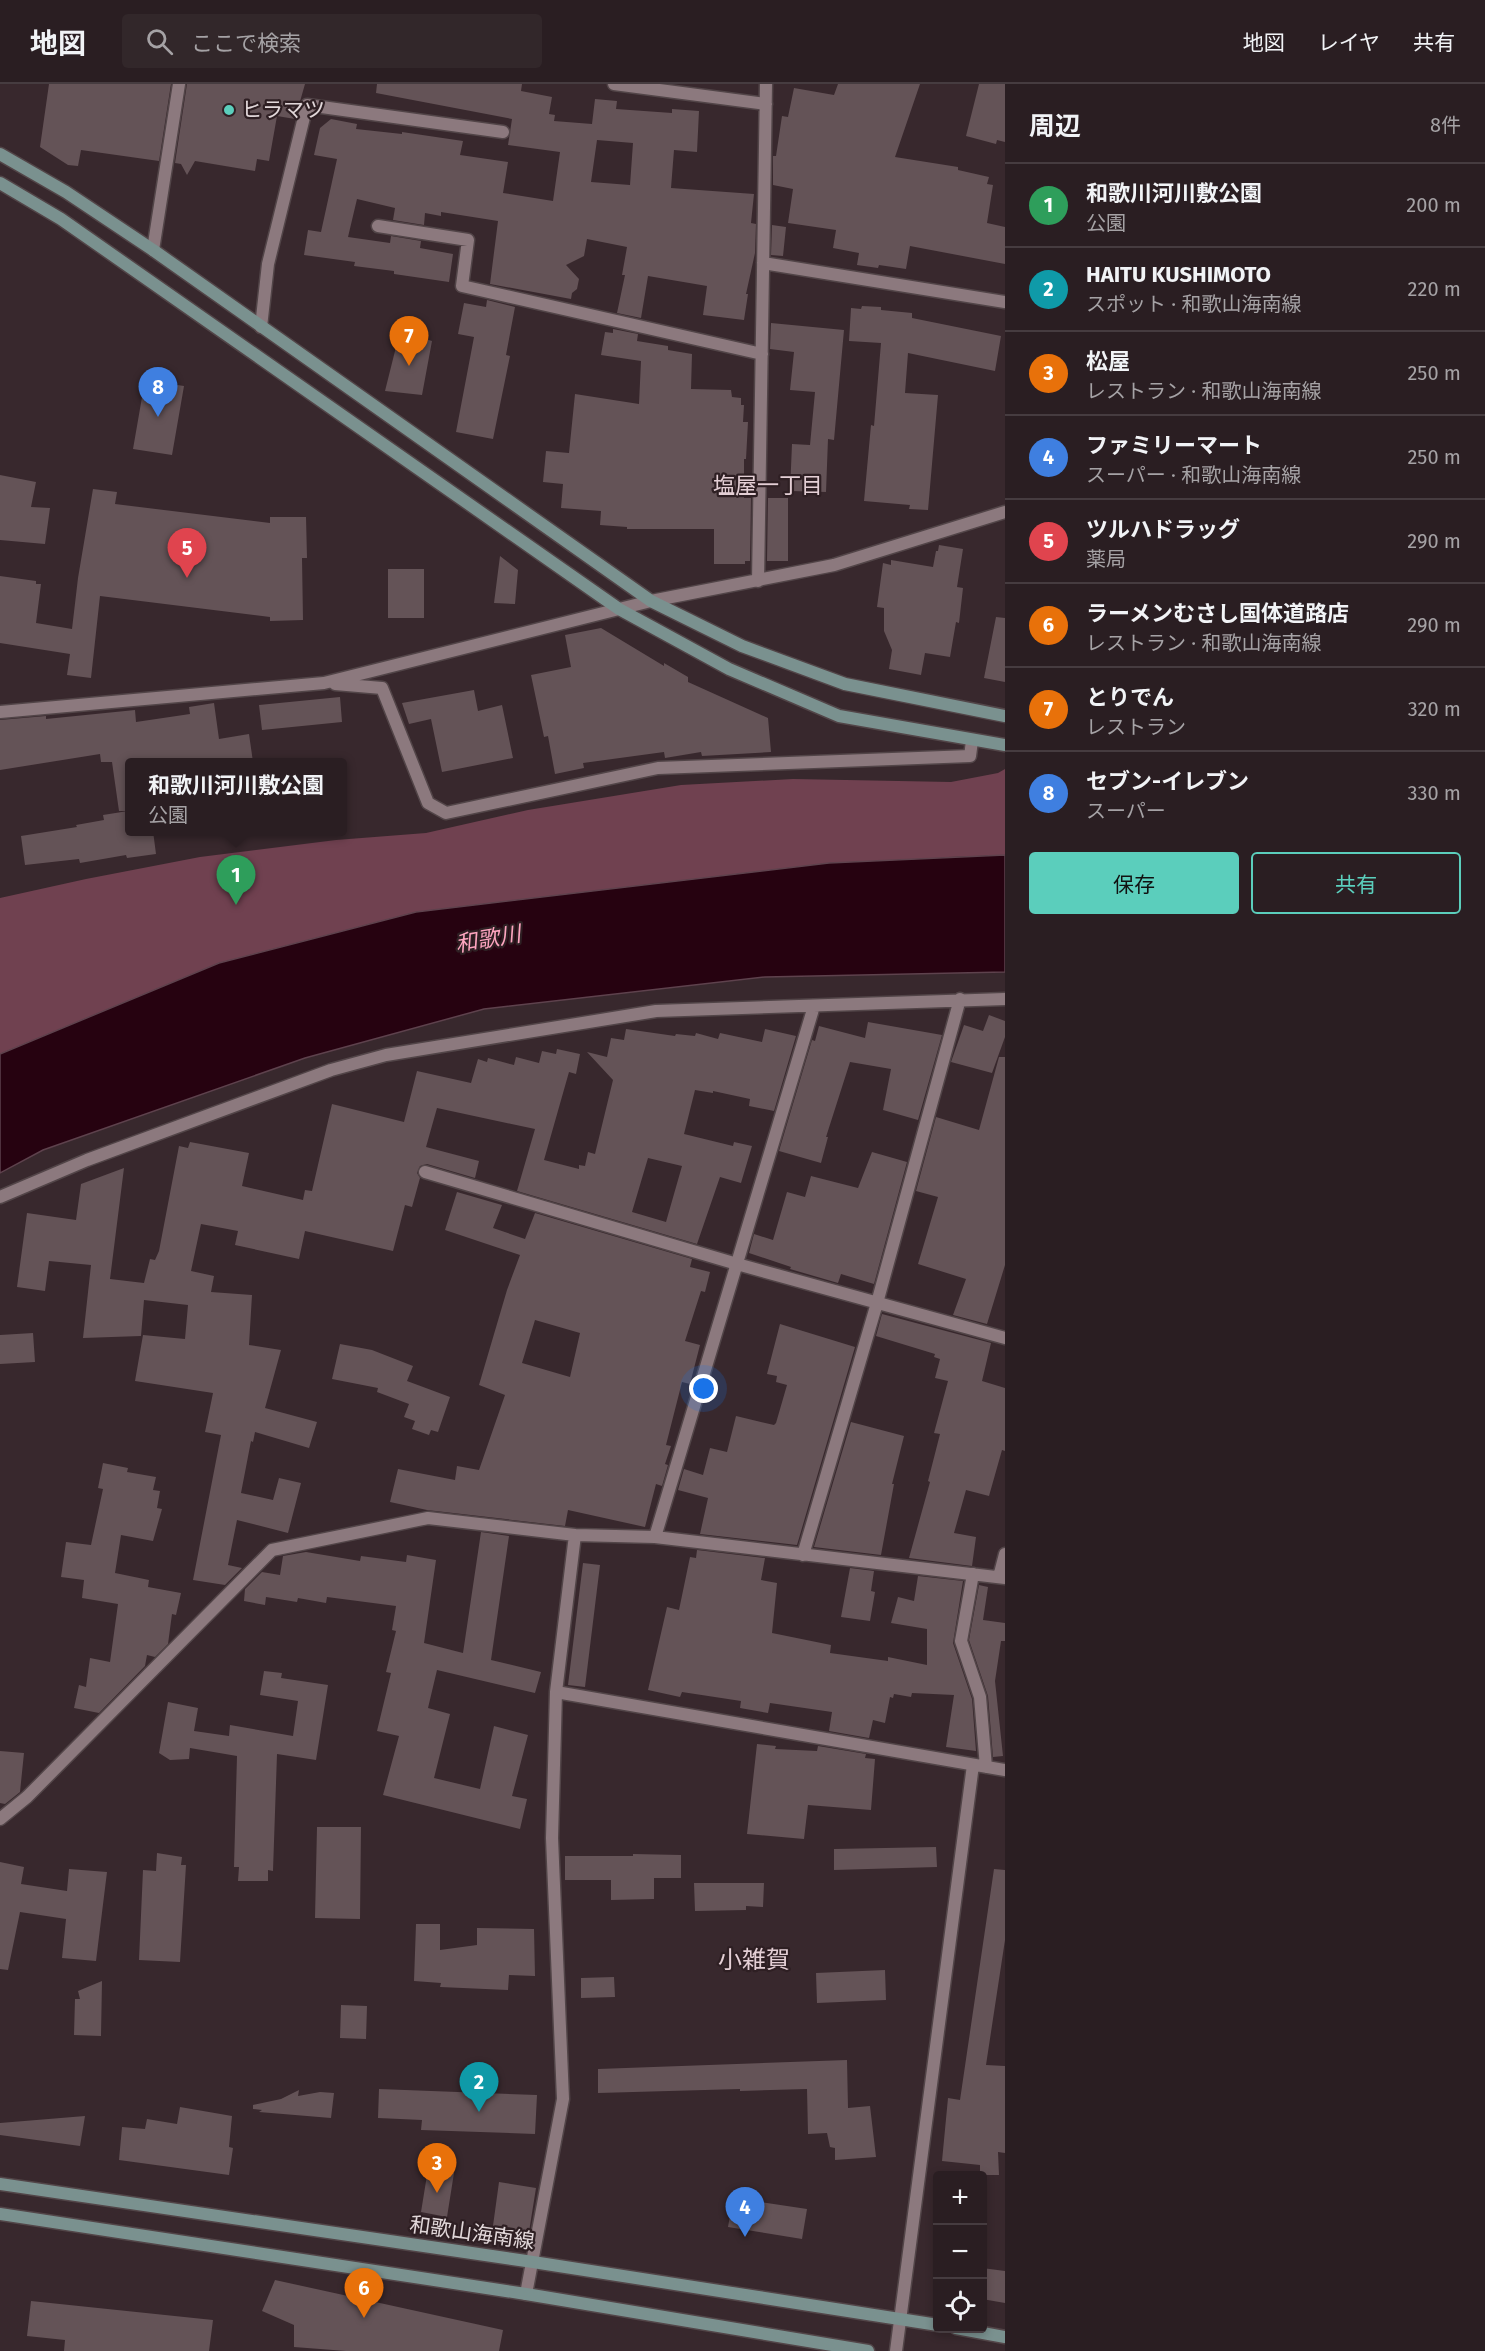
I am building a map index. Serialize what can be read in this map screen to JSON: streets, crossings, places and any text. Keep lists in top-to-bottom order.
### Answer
{
  "streets": {
    "street": ["和歌山海南線"]
  },
  "districts": ["塩屋一丁目", "小雑賀"],
  "water": ["和歌川"],
  "places": ["ヒラマツ"],
  "page": {
    "header": "地図",
    "search": "ここで検索",
    "nav": ["地図", "レイヤ", "共有"],
    "heading": ["周辺", "8件"],
    "list": [
      {
        "mark": "1",
        "name": "和歌川河川敷公園",
        "note": "公園",
        "value": "200 m"
      },
      {
        "mark": "2",
        "name": "HAITU KUSHIMOTO",
        "note": "スポット · 和歌山海南線",
        "value": "220 m"
      },
      {
        "mark": "3",
        "name": "松屋",
        "note": "レストラン · 和歌山海南線",
        "value": "250 m"
      },
      {
        "mark": "4",
        "name": "ファミリーマート",
        "note": "スーパー · 和歌山海南線",
        "value": "250 m"
      },
      {
        "mark": "5",
        "name": "ツルハドラッグ",
        "note": "薬局",
        "value": "290 m"
      },
      {
        "mark": "6",
        "name": "ラーメンむさし国体道路店",
        "note": "レストラン · 和歌山海南線",
        "value": "290 m"
      },
      {
        "mark": "7",
        "name": "とりでん",
        "note": "レストラン",
        "value": "320 m"
      },
      {
        "mark": "8",
        "name": "セブン-イレブン",
        "note": "スーパー",
        "value": "330 m"
      }
    ],
    "pins": [
      "7",
      "8",
      "5",
      "1",
      "2",
      "3",
      "4",
      "6"
    ],
    "popup": ["和歌川河川敷公園", "公園"],
    "buttons": ["保存", "共有"],
    "map_buttons": ["+", "−"]
  }
}
